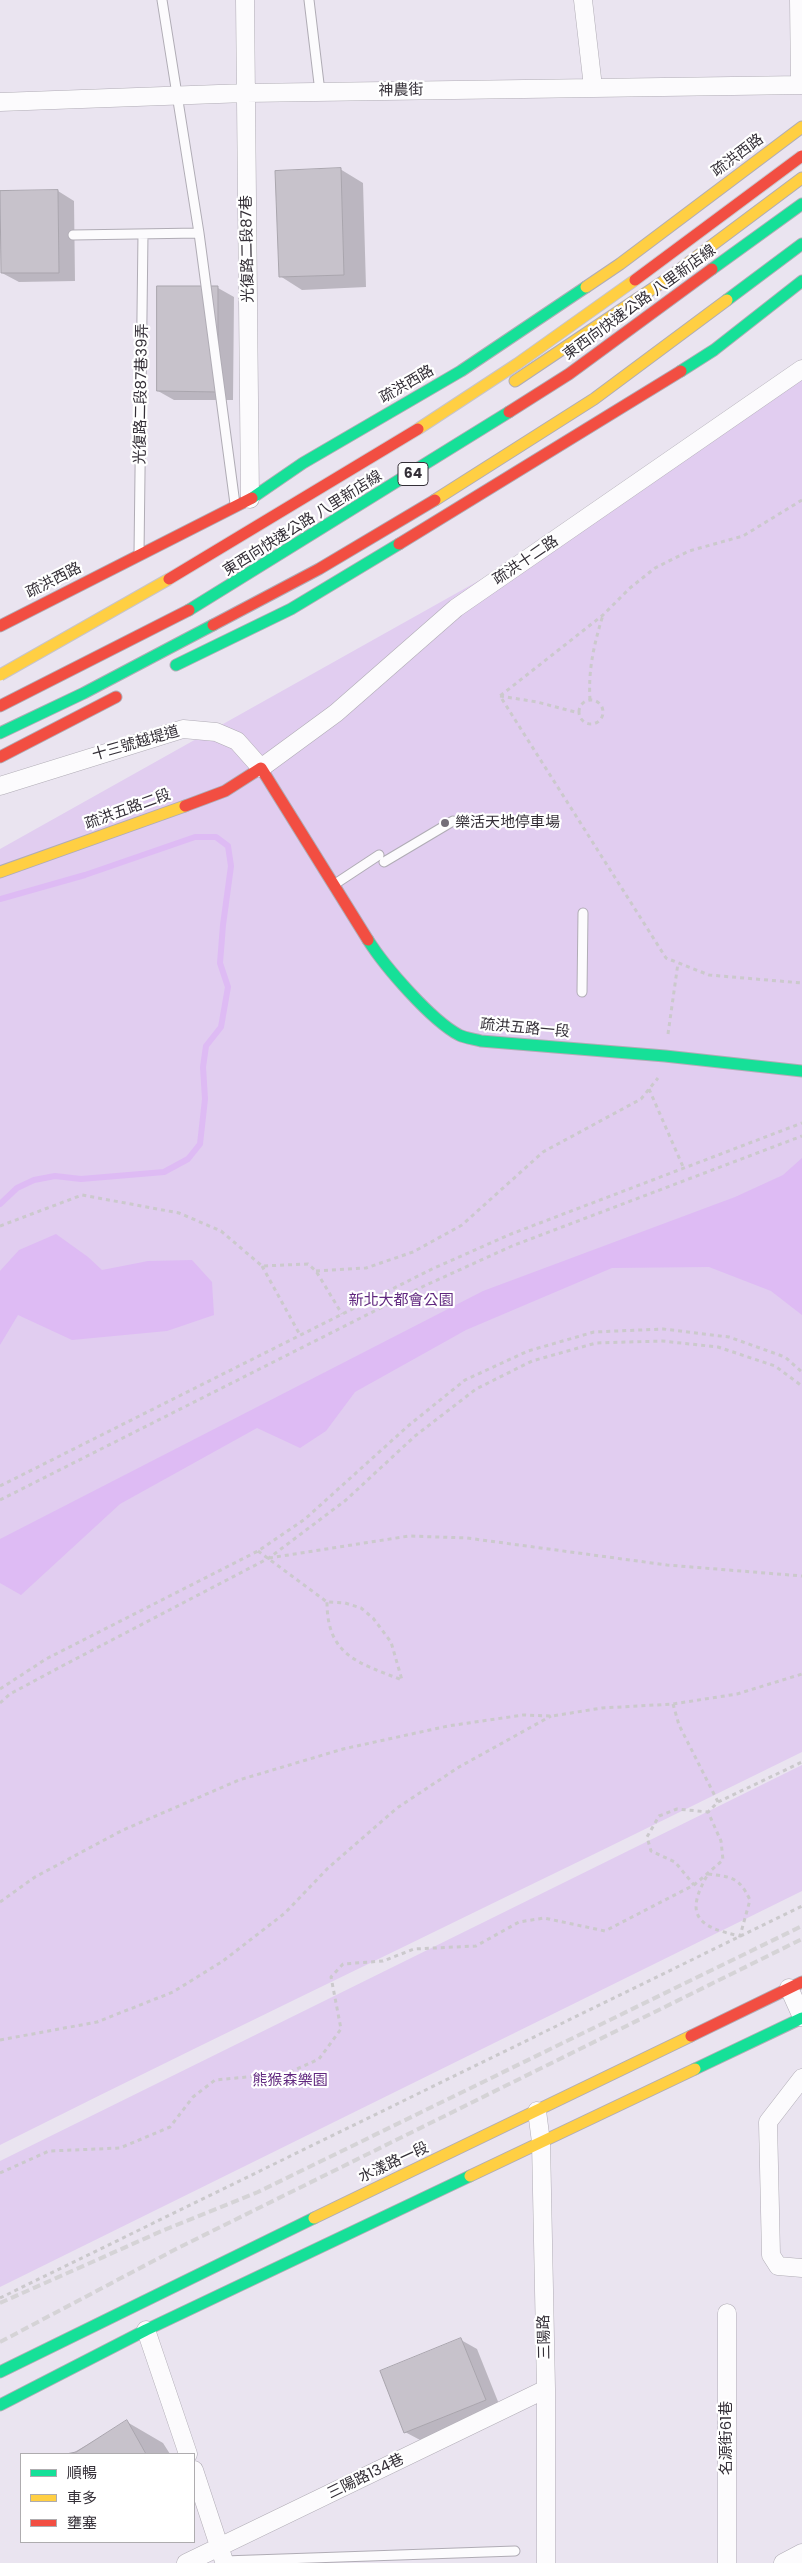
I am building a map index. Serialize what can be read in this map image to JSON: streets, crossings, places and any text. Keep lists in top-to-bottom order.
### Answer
{
  "streets": {
    "main road": [
      "疏洪西路",
      "東西向快速公路 八里新店線",
      "64",
      "疏洪五路二段",
      "疏洪五路一段",
      "水漾路一段"
    ],
    "street": [
      "神農街",
      "光復路二段87巷",
      "疏洪十二路",
      "十三號越堤道",
      "三陽路",
      "名源街61巷",
      "三陽路134巷"
    ],
    "lane": ["光復路二段87巷39弄"]
  },
  "crossings": [
    ["神農街", "光復路二段87巷"],
    ["疏洪西路", "光復路二段87巷"],
    ["疏洪西路", "光復路二段87巷39弄"],
    ["疏洪十二路", "十三號越堤道"],
    ["疏洪十二路", "疏洪五路二段"],
    ["疏洪十二路", "疏洪五路一段"],
    ["十三號越堤道", "疏洪五路二段"],
    ["十三號越堤道", "疏洪五路一段"],
    ["疏洪五路二段", "疏洪五路一段"],
    ["水漾路一段", "三陽路"],
    ["三陽路", "三陽路134巷"]
  ],
  "parks": ["新北大都會公園", "熊猴森樂園"],
  "places": ["樂活天地停車場"],
  "legend": ["順暢", "車多", "壅塞"]
}
